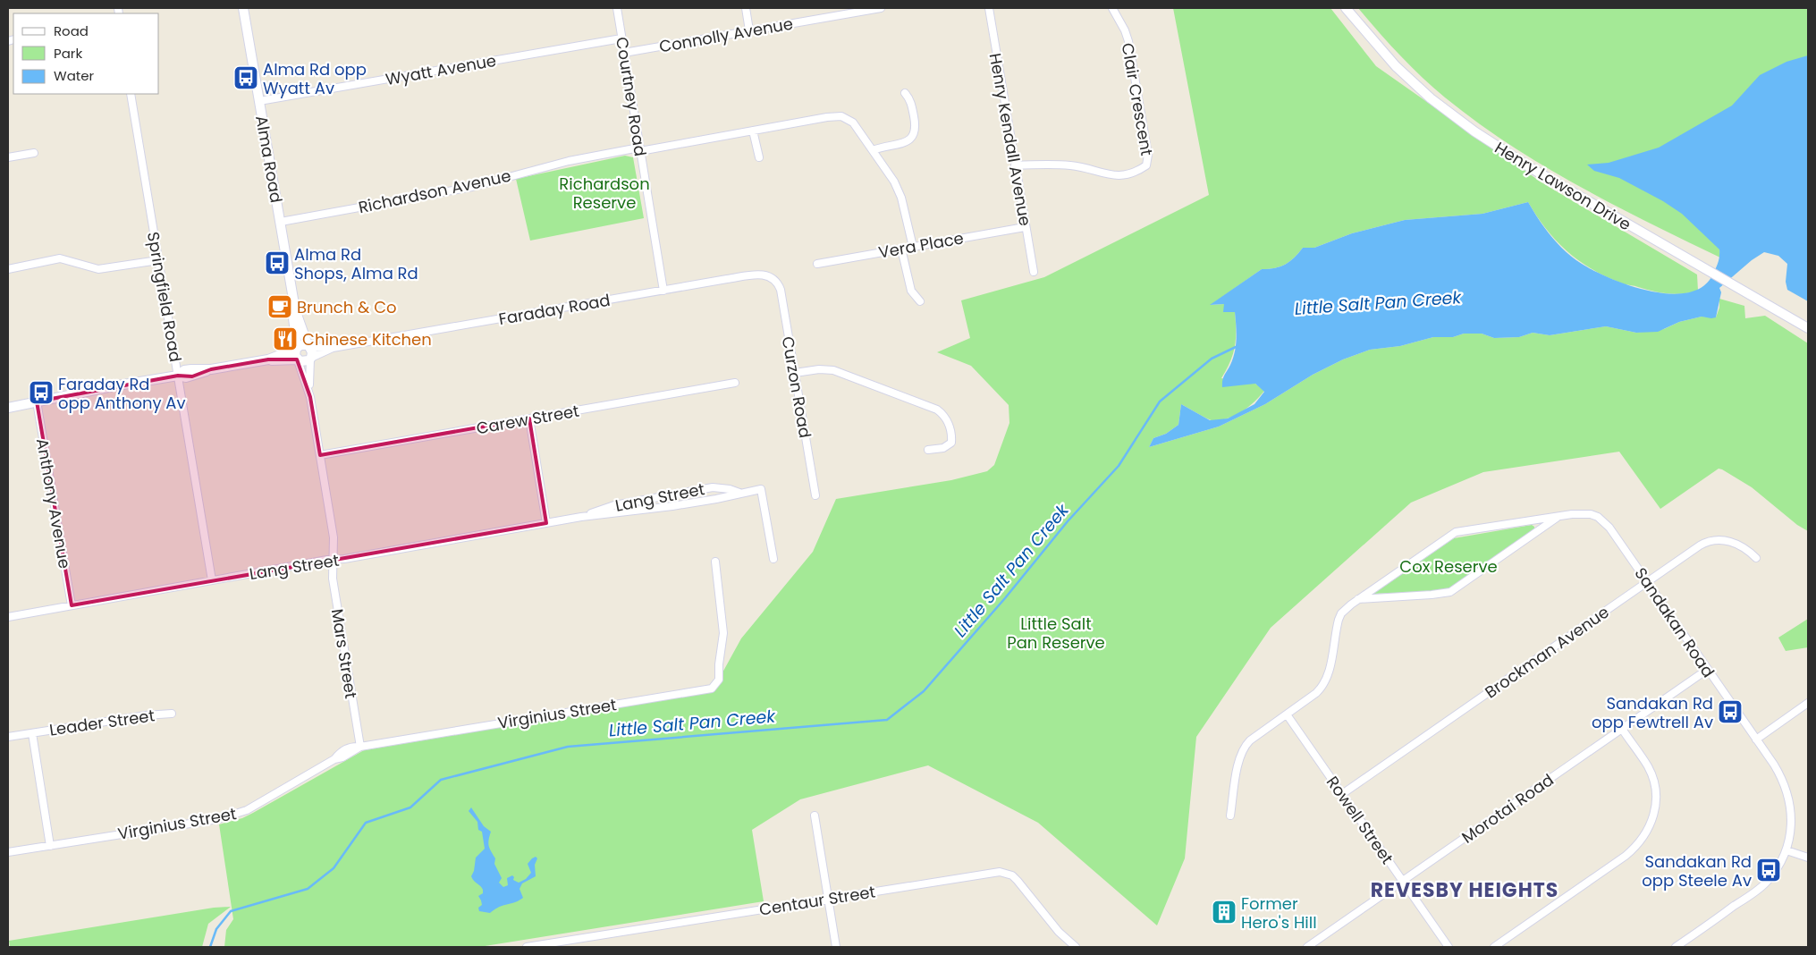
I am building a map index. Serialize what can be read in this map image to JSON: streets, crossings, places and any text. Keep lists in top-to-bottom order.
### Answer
{
  "streets": {
    "main road": ["Alma Road", "Henry Lawson Drive"],
    "street": [
      "Connolly Avenue",
      "Wyatt Avenue",
      "Courtney Road",
      "Clair Crescent",
      "Henry Kendall Avenue",
      "Richardson Avenue",
      "Vera Place",
      "Springfield Road",
      "Faraday Road",
      "Curzon Road",
      "Carew Street",
      "Lang Street",
      "Anthony Avenue",
      "Sandakan Road",
      "Brockman Avenue",
      "Mars Street",
      "Virginius Street",
      "Leader Street",
      "Morotai Road",
      "Rowell Street",
      "Centaur Street"
    ]
  },
  "crossings": [
    ["Connolly Avenue", "Courtney Road"],
    ["Wyatt Avenue", "Courtney Road"],
    ["Wyatt Avenue", "Alma Road"],
    ["Courtney Road", "Richardson Avenue"],
    ["Courtney Road", "Faraday Road"],
    ["Clair Crescent", "Henry Kendall Avenue"],
    ["Henry Kendall Avenue", "Vera Place"],
    ["Alma Road", "Richardson Avenue"],
    ["Alma Road", "Faraday Road"],
    ["Richardson Avenue", "Vera Place"],
    ["Springfield Road", "Lang Street"],
    ["Faraday Road", "Curzon Road"],
    ["Lang Street", "Anthony Avenue"],
    ["Lang Street", "Mars Street"],
    ["Sandakan Road", "Brockman Avenue"],
    ["Sandakan Road", "Morotai Road"],
    ["Sandakan Road", "Rowell Street"],
    ["Brockman Avenue", "Rowell Street"],
    ["Mars Street", "Virginius Street"],
    ["Virginius Street", "Leader Street"],
    ["Morotai Road", "Rowell Street"]
  ],
  "districts": ["REVESBY HEIGHTS"],
  "water": ["Little Salt Pan Creek"],
  "parks": ["Richardson Reserve", "Cox Reserve", "Little Salt Pan Reserve"],
  "places": {
    "bus stop": [
      "Alma Rd opp Wyatt Av",
      "Alma Rd Shops, Alma Rd",
      "Faraday Rd opp Anthony Av",
      "Sandakan Rd opp Fewtrell Av",
      "Sandakan Rd opp Steele Av"
    ],
    "cafe": ["Brunch & Co"],
    "restaurant": ["Chinese Kitchen"],
    "building": ["Former Hero's Hill"]
  },
  "legend": ["Road", "Park", "Water"]
}
